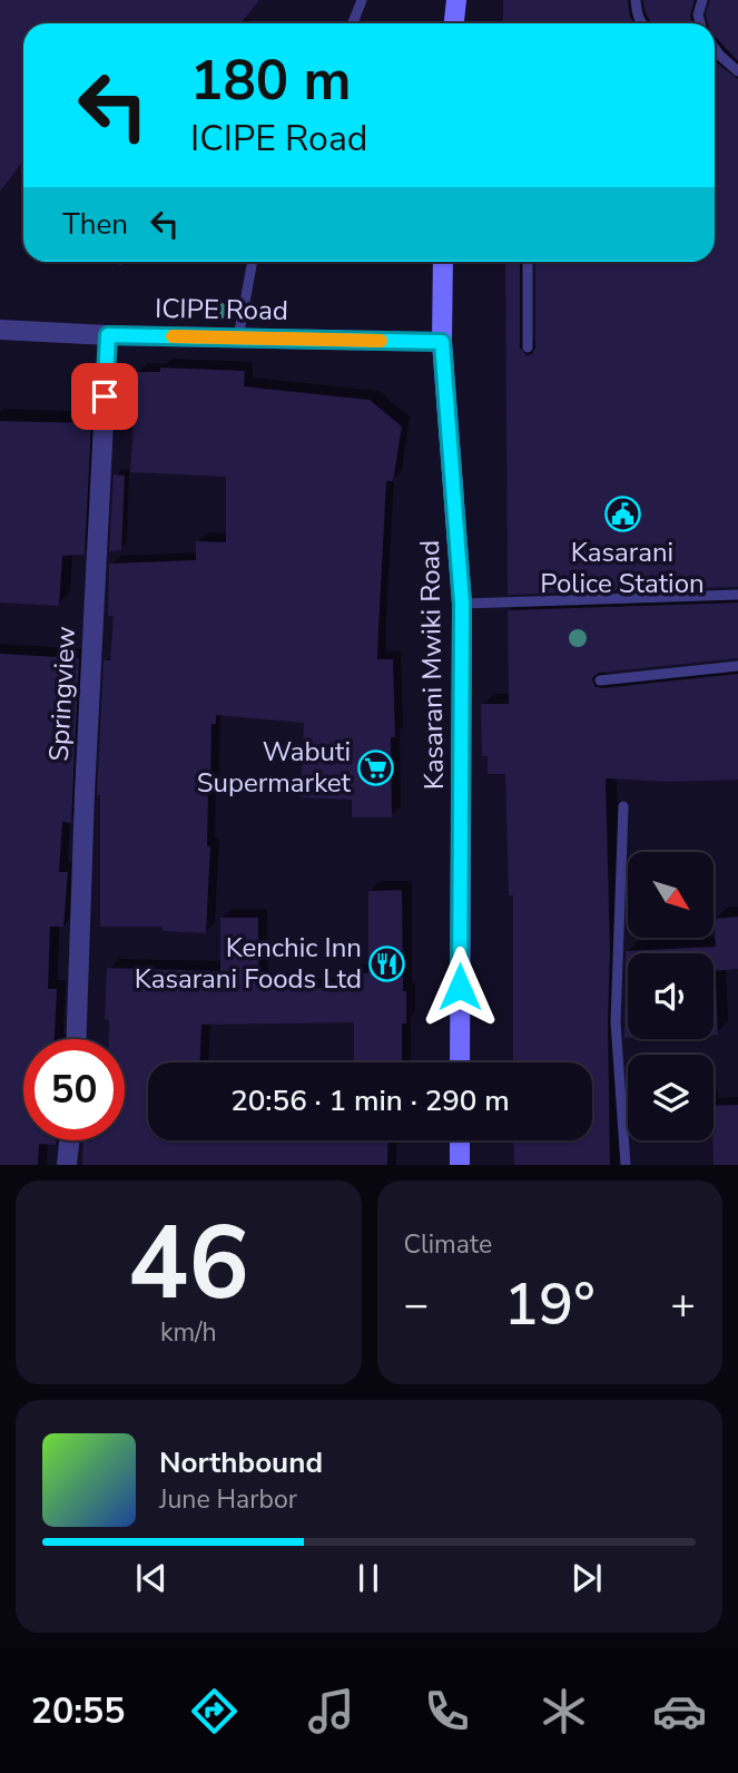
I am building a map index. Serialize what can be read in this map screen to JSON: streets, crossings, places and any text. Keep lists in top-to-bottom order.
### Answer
{
  "streets": {
    "main road": ["Kasarani Mwiki Road"],
    "street": ["ICIPE Road", "Springview"]
  },
  "crossings": [
    ["ICIPE Road", "Kasarani Mwiki Road"],
    ["ICIPE Road", "Springview"]
  ],
  "places": {
    "public building": ["Kasarani Police Station"],
    "supermarket": ["Wabuti Supermarket"],
    "restaurant": ["Kenchic Inn Kasarani Foods Ltd"]
  },
  "north": "bottom right",
  "page": {
    "turn": ["180 m", "ICIPE Road"],
    "then": "Then",
    "limit": "50",
    "trip": "20:56 · 1 min · 290 m",
    "tile": [
      ["46", "km/h"],
      "Climate"
    ],
    "heat": ["−", "19°", "+"],
    "song": ["Northbound", "June Harbor"],
    "tabs": "20:55"
  }
}
